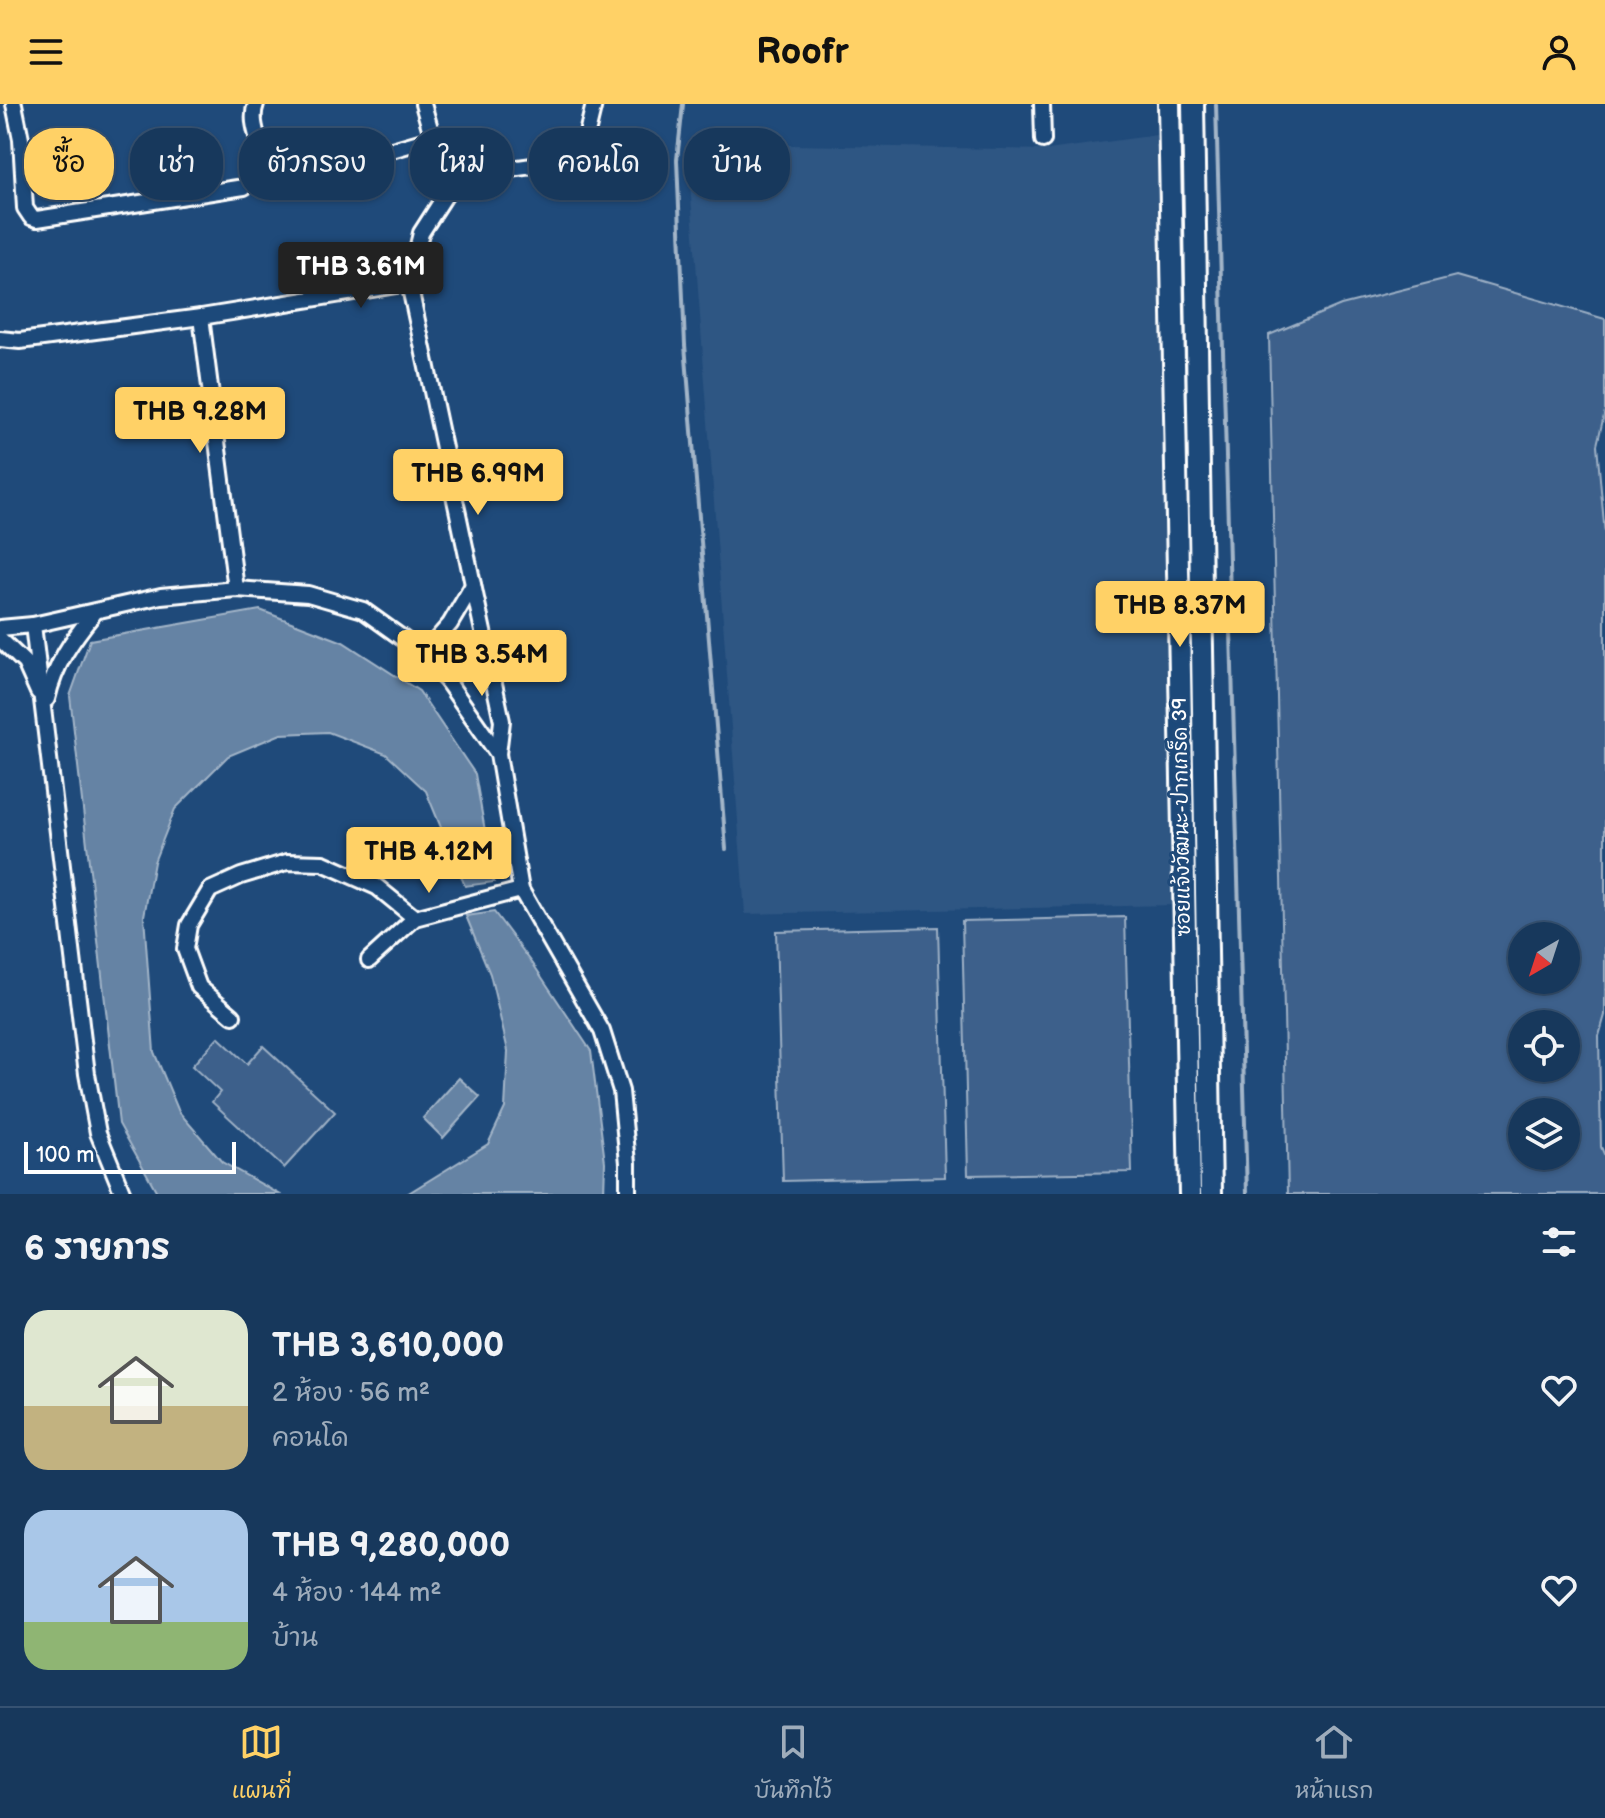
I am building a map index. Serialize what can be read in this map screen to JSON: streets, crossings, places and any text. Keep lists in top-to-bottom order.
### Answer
{
  "streets": {
    "main road": ["ซอยแจ้งวัฒนะ-ปากเกร็ด 39"]
  },
  "scale_bar": "100 m",
  "north": "bottom left",
  "page": {
    "header": "Roofr",
    "chip": [
      "ซื้อ",
      "เช่า",
      "ตัวกรอง",
      "ใหม่",
      "คอนโด",
      "บ้าน"
    ],
    "price": [
      "THB 3.61M",
      "THB 9.28M",
      "THB 6.99M",
      "THB 8.37M",
      "THB 3.54M",
      "THB 4.12M"
    ],
    "scale": "100 m",
    "heading": "6 รายการ",
    "list": [
      {
        "name": "THB 3,610,000",
        "note": "2 ห้อง · 56 m² · คอนโด"
      },
      {
        "name": "THB 9,280,000",
        "note": "4 ห้อง · 144 m² · บ้าน"
      }
    ],
    "tabs": ["แผนที่", "บันทึกไว้", "หน้าแรก"]
  }
}
